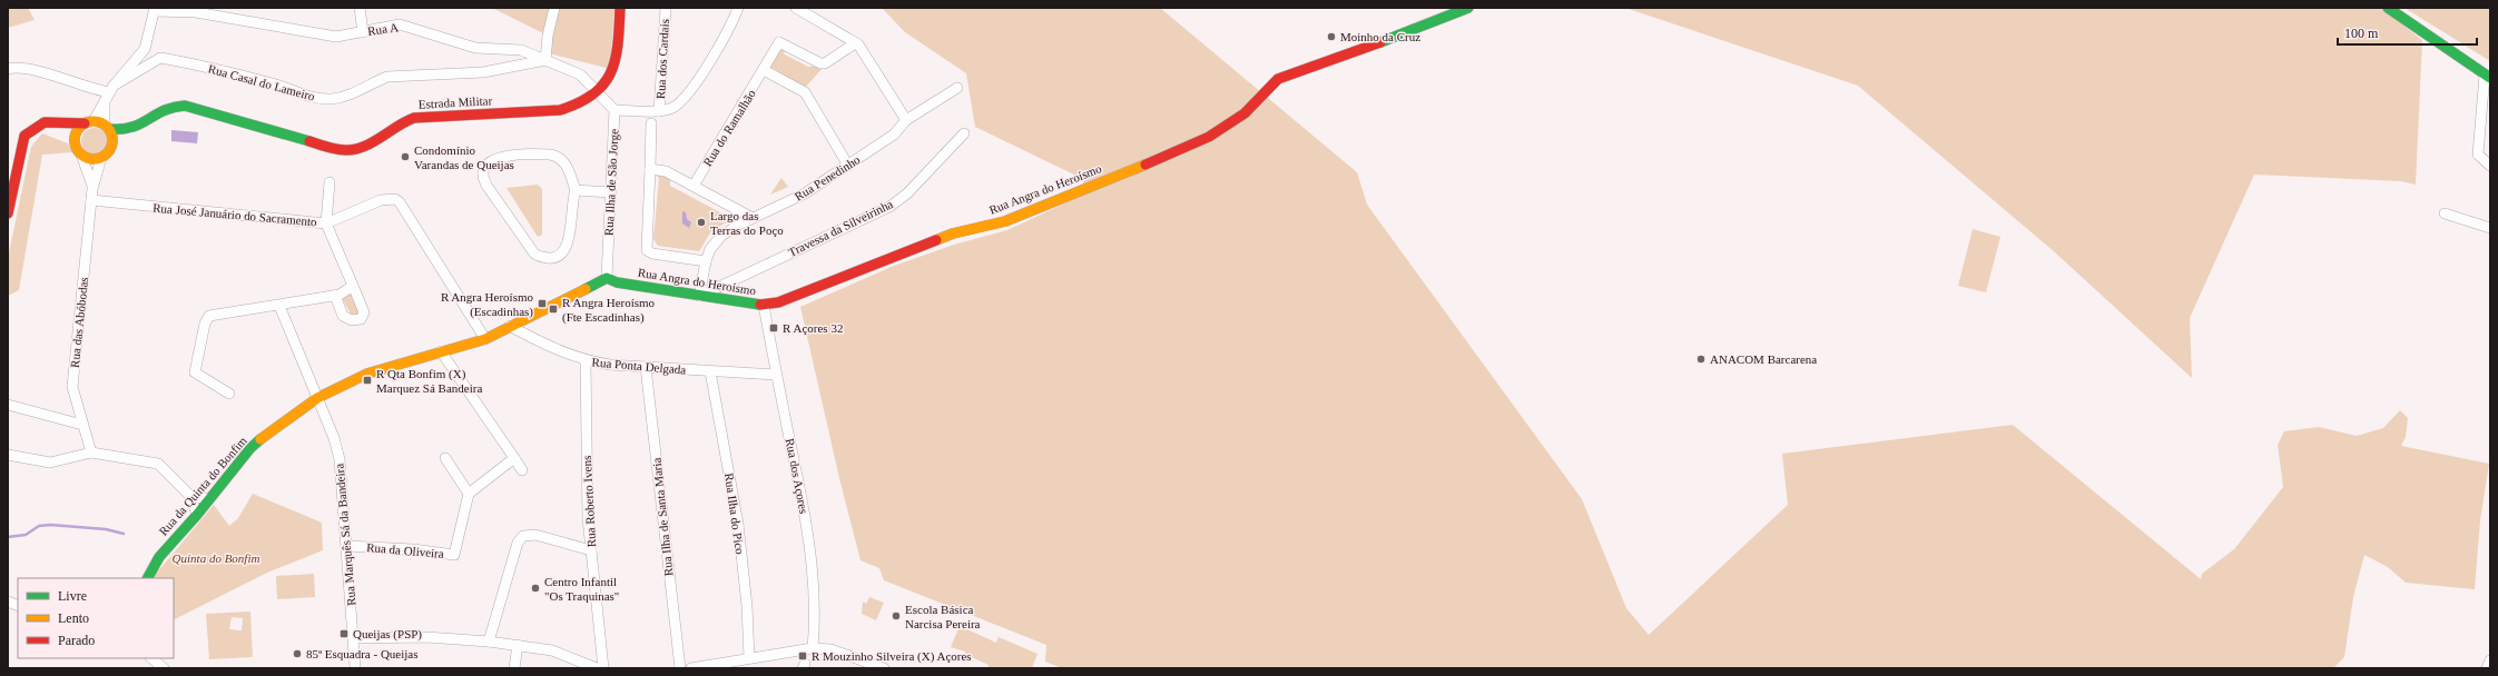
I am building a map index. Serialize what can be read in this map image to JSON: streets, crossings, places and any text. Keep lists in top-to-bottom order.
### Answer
{
  "streets": {
    "street": [
      "Rua A",
      "Rua dos Cardais",
      "Rua Casal do Lameiro",
      "Estrada Militar",
      "Rua do Ramalhão",
      "Rua Penedinho",
      "Rua Ilha de São Jorge",
      "Rua Angra do Heroísmo",
      "Rua José Januário do Sacramento",
      "Travessa da Silveirinha",
      "Rua das Abóbodas",
      "Rua Ponta Delgada",
      "Rua dos Açores",
      "Rua da Quinta do Bonfim",
      "Rua Roberto Ivens",
      "Rua Ilha do Pico",
      "Rua Ilha de Santa Maria",
      "Rua Marquês Sá da Bandeira",
      "Rua da Oliveira"
    ]
  },
  "crossings": [
    ["Rua A", "Rua Casal do Lameiro"],
    ["Rua A", "Estrada Militar"],
    ["Estrada Militar", "Rua das Abóbodas"],
    ["Rua Penedinho", "Rua Angra do Heroísmo"],
    ["Rua Penedinho", "Travessa da Silveirinha"],
    ["Rua Ilha de São Jorge", "Rua Angra do Heroísmo"],
    ["Rua Angra do Heroísmo", "Travessa da Silveirinha"],
    ["Rua Angra do Heroísmo", "Rua dos Açores"],
    ["Rua José Januário do Sacramento", "Rua das Abóbodas"],
    ["Rua José Januário do Sacramento", "Rua da Quinta do Bonfim"],
    ["Rua Ponta Delgada", "Rua dos Açores"],
    ["Rua Ponta Delgada", "Rua Roberto Ivens"],
    ["Rua Ponta Delgada", "Rua Ilha do Pico"],
    ["Rua Ponta Delgada", "Rua Ilha de Santa Maria"],
    ["Rua da Quinta do Bonfim", "Rua Marquês Sá da Bandeira"],
    ["Rua Marquês Sá da Bandeira", "Rua da Oliveira"]
  ],
  "parks": ["Quinta do Bonfim"],
  "places": {
    "other": [
      "Moinho da Cruz",
      "Condomínio Varandas de Queijas",
      "Largo das Terras do Poço",
      "ANACOM Barcarena",
      "Centro Infantil \"Os Traquinas\"",
      "Escola Básica Narcisa Pereira",
      "85ª Esquadra - Queijas"
    ],
    "transit": [
      "R Angra Heroísmo (Escadinhas)",
      "R Angra Heroísmo (Fte Escadinhas)",
      "R Açores 32",
      "R Qta Bonfim (X) Marquez Sá Bandeira",
      "Queijas (PSP)",
      "R Mouzinho Silveira (X) Açores"
    ]
  },
  "legend": ["Livre", "Lento", "Parado"],
  "scale_bar": "100 m"
}
